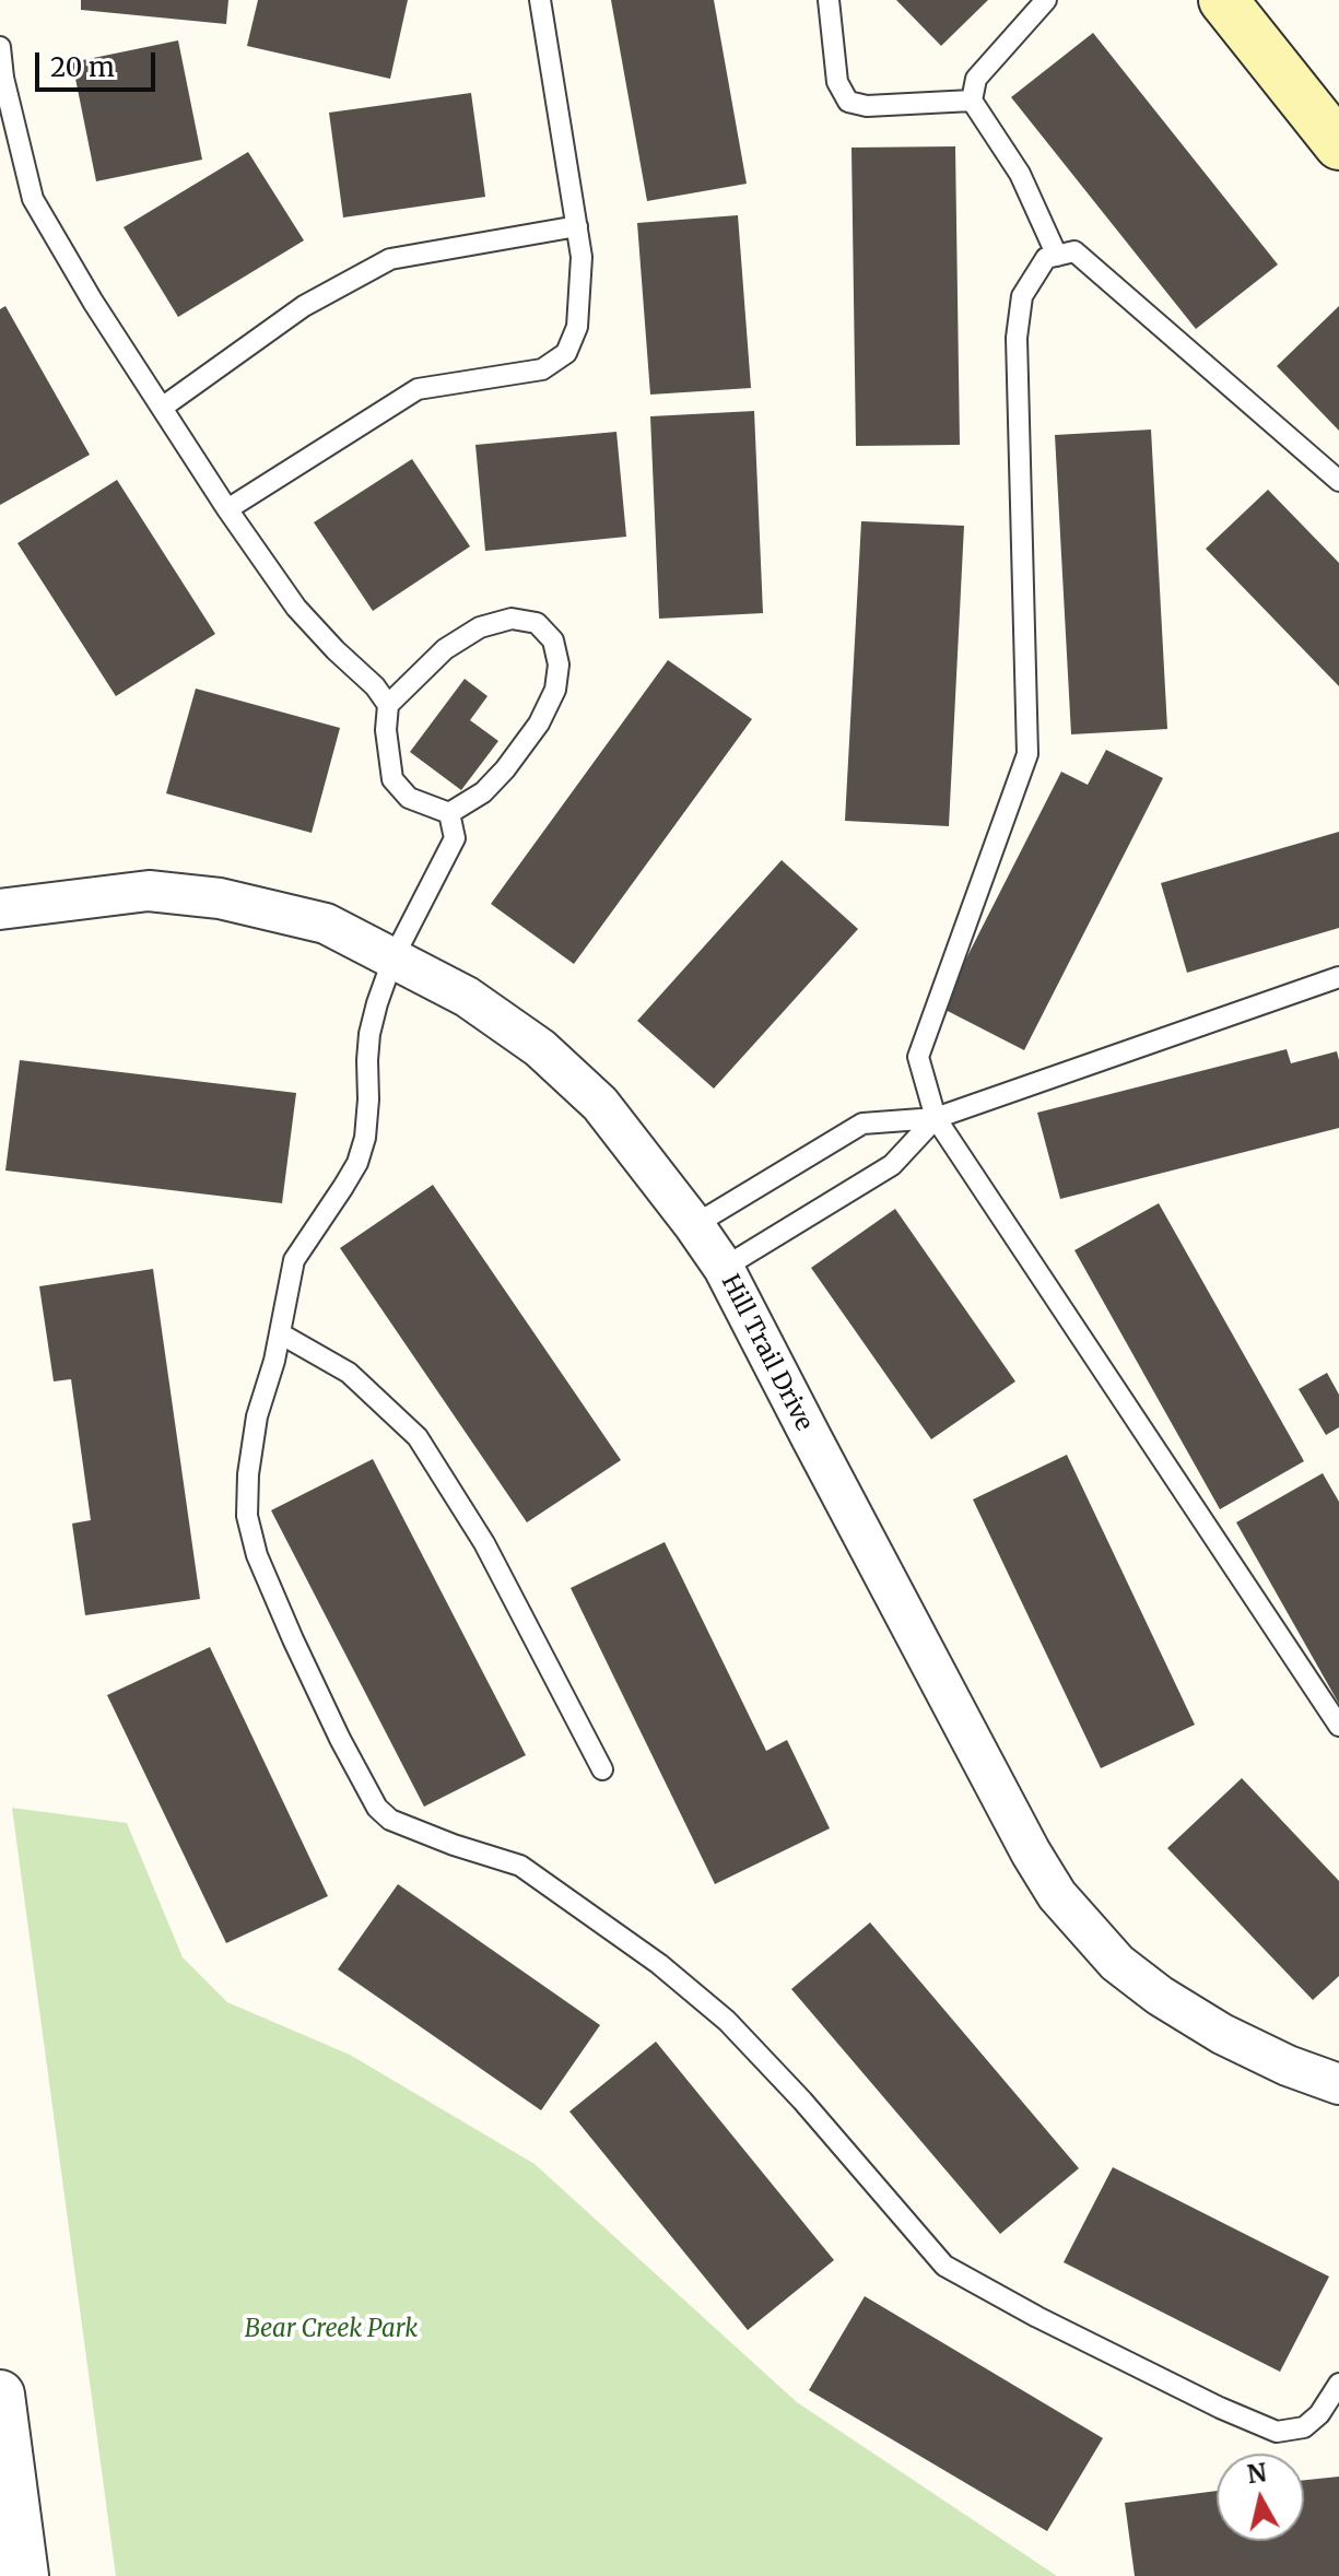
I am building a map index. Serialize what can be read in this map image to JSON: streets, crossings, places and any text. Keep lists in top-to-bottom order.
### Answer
{
  "streets": {
    "street": ["Hill Trail Drive"]
  },
  "parks": ["Bear Creek Park"],
  "scale_bar": "20 m",
  "north": "top"
}
